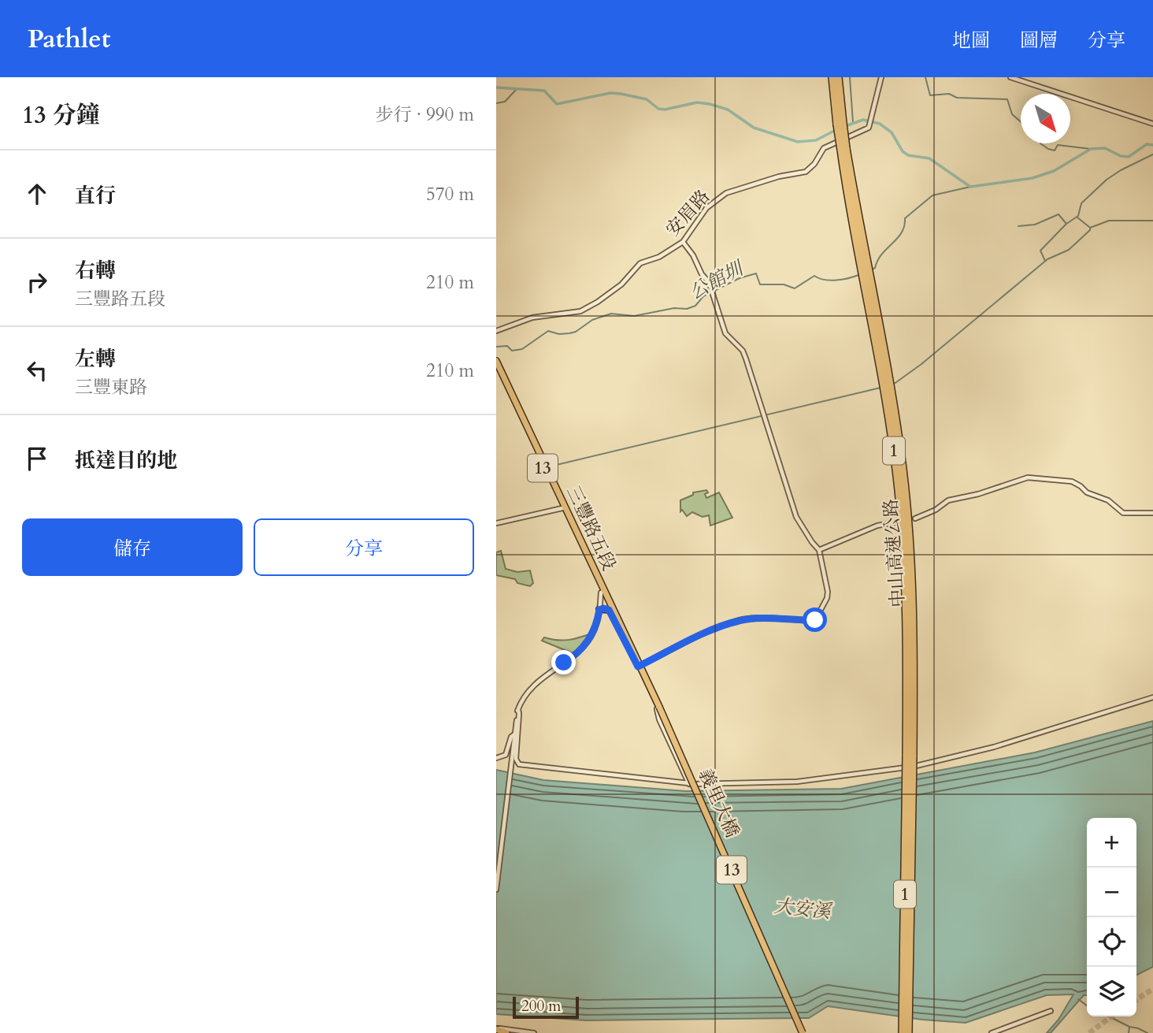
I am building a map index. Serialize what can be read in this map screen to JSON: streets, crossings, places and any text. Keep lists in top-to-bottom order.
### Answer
{
  "streets": {
    "highway": ["1", "中山高速公路"],
    "main road": ["13", "三豐路五段", "義里大橋"],
    "street": ["安眉路"]
  },
  "crossings": [
    ["三豐路五段", "義里大橋"]
  ],
  "water": ["公館圳", "大安溪"],
  "scale_bar": "200 m",
  "north": "bottom right",
  "page": {
    "header": "Pathlet",
    "nav": ["地圖", "圖層", "分享"],
    "heading": ["13 分鐘", "步行 · 990 m"],
    "list": [
      ["直行", "570 m"],
      ["右轉", "三豐路五段", "210 m"],
      ["左轉", "三豐東路", "210 m"],
      "抵達目的地"
    ],
    "buttons": ["儲存", "分享"],
    "map_buttons": ["+", "−"],
    "scale": "200 m"
  }
}
